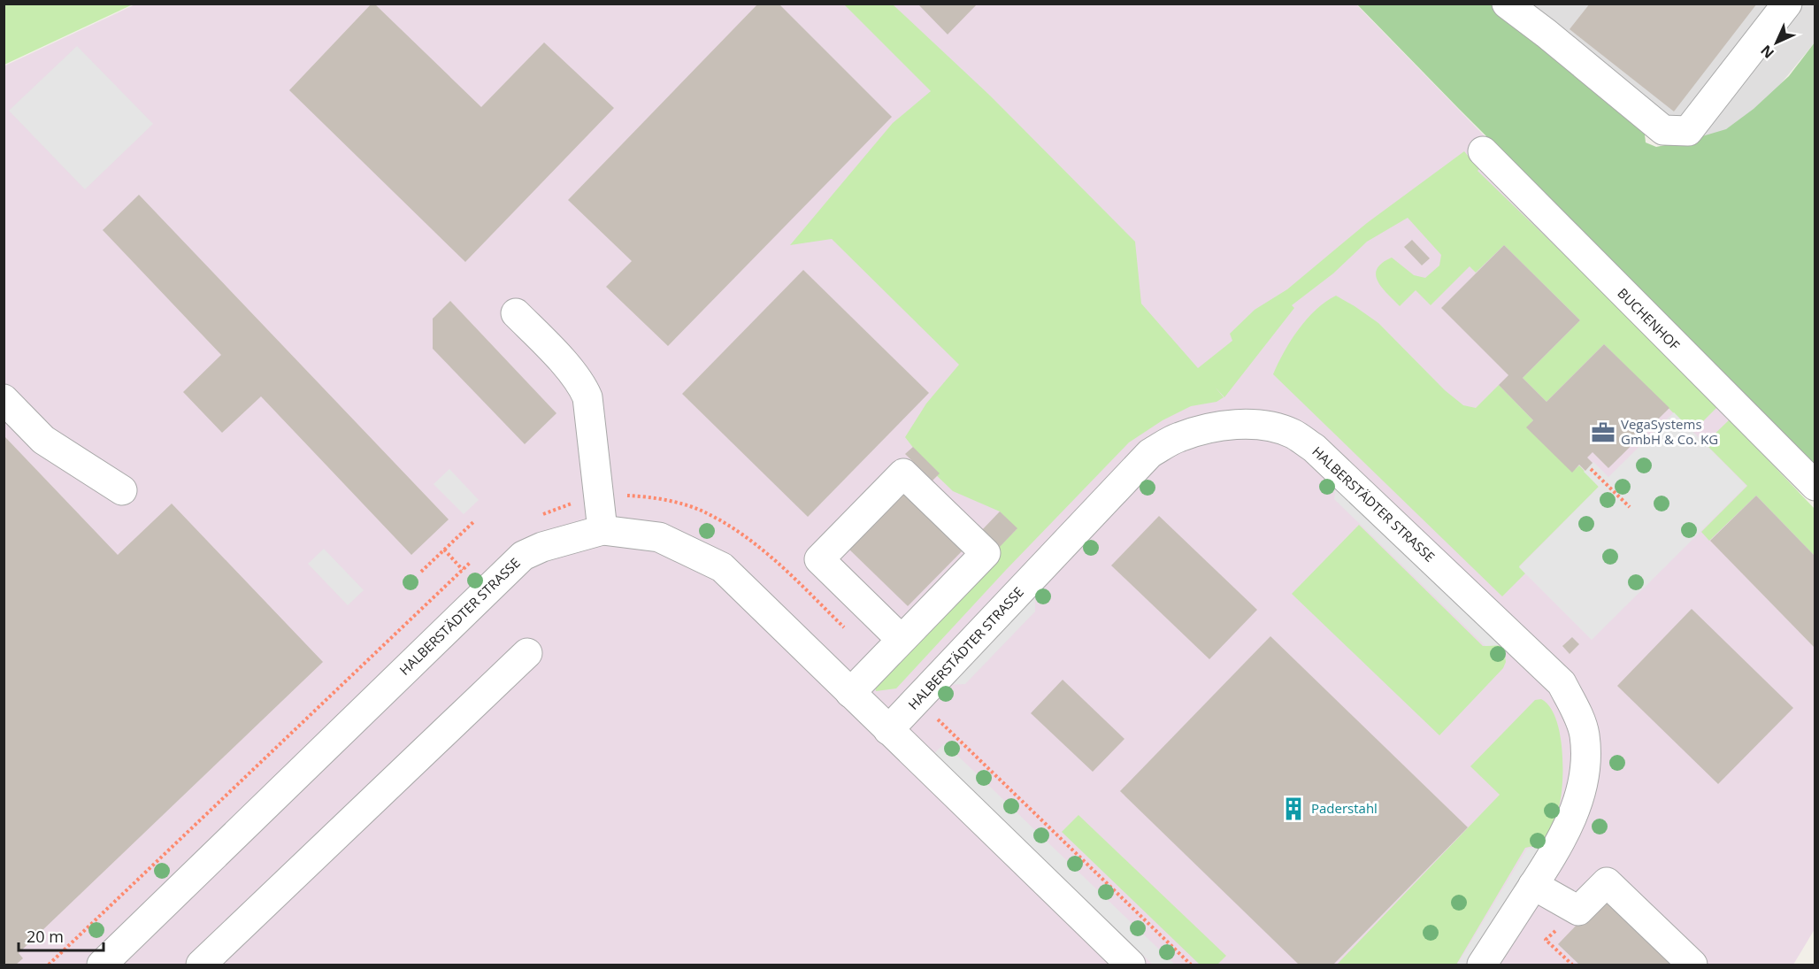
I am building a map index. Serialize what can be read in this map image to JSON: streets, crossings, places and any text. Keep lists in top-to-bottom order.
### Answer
{
  "streets": {
    "street": ["BUCHENHOF", "HALBERSTÄDTER STRASSE"]
  },
  "places": {
    "office": ["VegaSystems GmbH & Co. KG"],
    "building": ["Paderstahl"]
  },
  "scale_bar": "20 m",
  "north": "bottom left"
}
